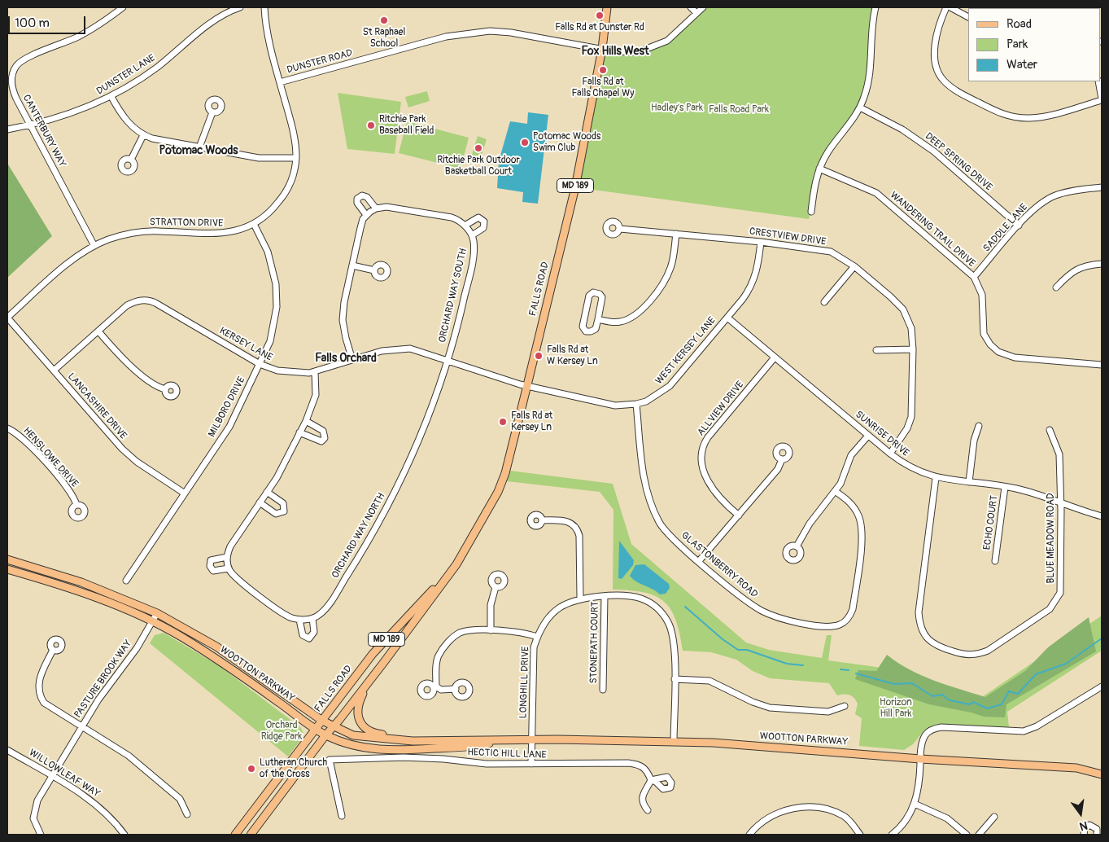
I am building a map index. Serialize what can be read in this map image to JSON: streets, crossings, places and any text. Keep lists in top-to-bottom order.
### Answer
{
  "streets": {
    "main road": ["MD 189", "FALLS ROAD", "WOOTTON PARKWAY"],
    "street": [
      "DUNSTER ROAD",
      "DUNSTER LANE",
      "CANTERBURY WAY",
      "DEEP SPRING DRIVE",
      "STRATTON DRIVE",
      "SADDLE LANE",
      "WANDERING TRAIL DRIVE",
      "CRESTVIEW DRIVE",
      "ORCHARD WAY SOUTH",
      "KERSEY LANE",
      "WEST KERSEY LANE",
      "LANCASHIRE DRIVE",
      "MILBORO DRIVE",
      "ALLVIEW DRIVE",
      "SUNRISE DRIVE",
      "HENSLOWE DRIVE",
      "ECHO COURT",
      "ORCHARD WAY NORTH",
      "BLUE MEADOW ROAD",
      "GLASTONBERRY ROAD",
      "STONEPATH COURT",
      "PASTURE BROOK WAY",
      "LONGHILL DRIVE",
      "HECTIC HILL LANE",
      "WILLOWLEAF WAY"
    ]
  },
  "crossings": [
    ["DUNSTER ROAD", "STRATTON DRIVE"],
    ["DUNSTER ROAD", "FALLS ROAD"],
    ["DUNSTER LANE", "CANTERBURY WAY"],
    ["CANTERBURY WAY", "STRATTON DRIVE"],
    ["DEEP SPRING DRIVE", "SADDLE LANE"],
    ["STRATTON DRIVE", "LANCASHIRE DRIVE"],
    ["STRATTON DRIVE", "MILBORO DRIVE"],
    ["SADDLE LANE", "WANDERING TRAIL DRIVE"],
    ["CRESTVIEW DRIVE", "WEST KERSEY LANE"],
    ["CRESTVIEW DRIVE", "SUNRISE DRIVE"],
    ["FALLS ROAD", "KERSEY LANE"],
    ["FALLS ROAD", "WEST KERSEY LANE"],
    ["FALLS ROAD", "WOOTTON PARKWAY"],
    ["ORCHARD WAY SOUTH", "KERSEY LANE"],
    ["ORCHARD WAY SOUTH", "ORCHARD WAY NORTH"],
    ["KERSEY LANE", "WEST KERSEY LANE"],
    ["KERSEY LANE", "LANCASHIRE DRIVE"],
    ["KERSEY LANE", "MILBORO DRIVE"],
    ["KERSEY LANE", "ORCHARD WAY NORTH"],
    ["WEST KERSEY LANE", "SUNRISE DRIVE"],
    ["WEST KERSEY LANE", "GLASTONBERRY ROAD"],
    ["LANCASHIRE DRIVE", "MILBORO DRIVE"],
    ["ALLVIEW DRIVE", "SUNRISE DRIVE"],
    ["SUNRISE DRIVE", "ECHO COURT"],
    ["SUNRISE DRIVE", "BLUE MEADOW ROAD"],
    ["STONEPATH COURT", "LONGHILL DRIVE"],
    ["WOOTTON PARKWAY", "PASTURE BROOK WAY"],
    ["WOOTTON PARKWAY", "LONGHILL DRIVE"],
    ["PASTURE BROOK WAY", "WILLOWLEAF WAY"],
    ["LONGHILL DRIVE", "HECTIC HILL LANE"]
  ],
  "districts": ["Fox Hills West", "Potomac Woods", "Falls Orchard"],
  "parks": [
    "Hadley's Park",
    "Falls Road Park",
    "Horizon Hill Park",
    "Orchard Ridge Park"
  ],
  "places": [
    "Falls Rd at Dunster Rd",
    "St Raphael School",
    "Falls Rd at Falls Chapel Wy",
    "Ritchie Park Baseball Field",
    "Potomac Woods Swim Club",
    "Ritchie Park Outdoor Basketball Court",
    "Falls Rd at W Kersey Ln",
    "Falls Rd at Kersey Ln",
    "Lutheran Church of the Cross"
  ],
  "legend": ["Road", "Park", "Water"],
  "scale_bar": "100 m",
  "north": "bottom"
}
